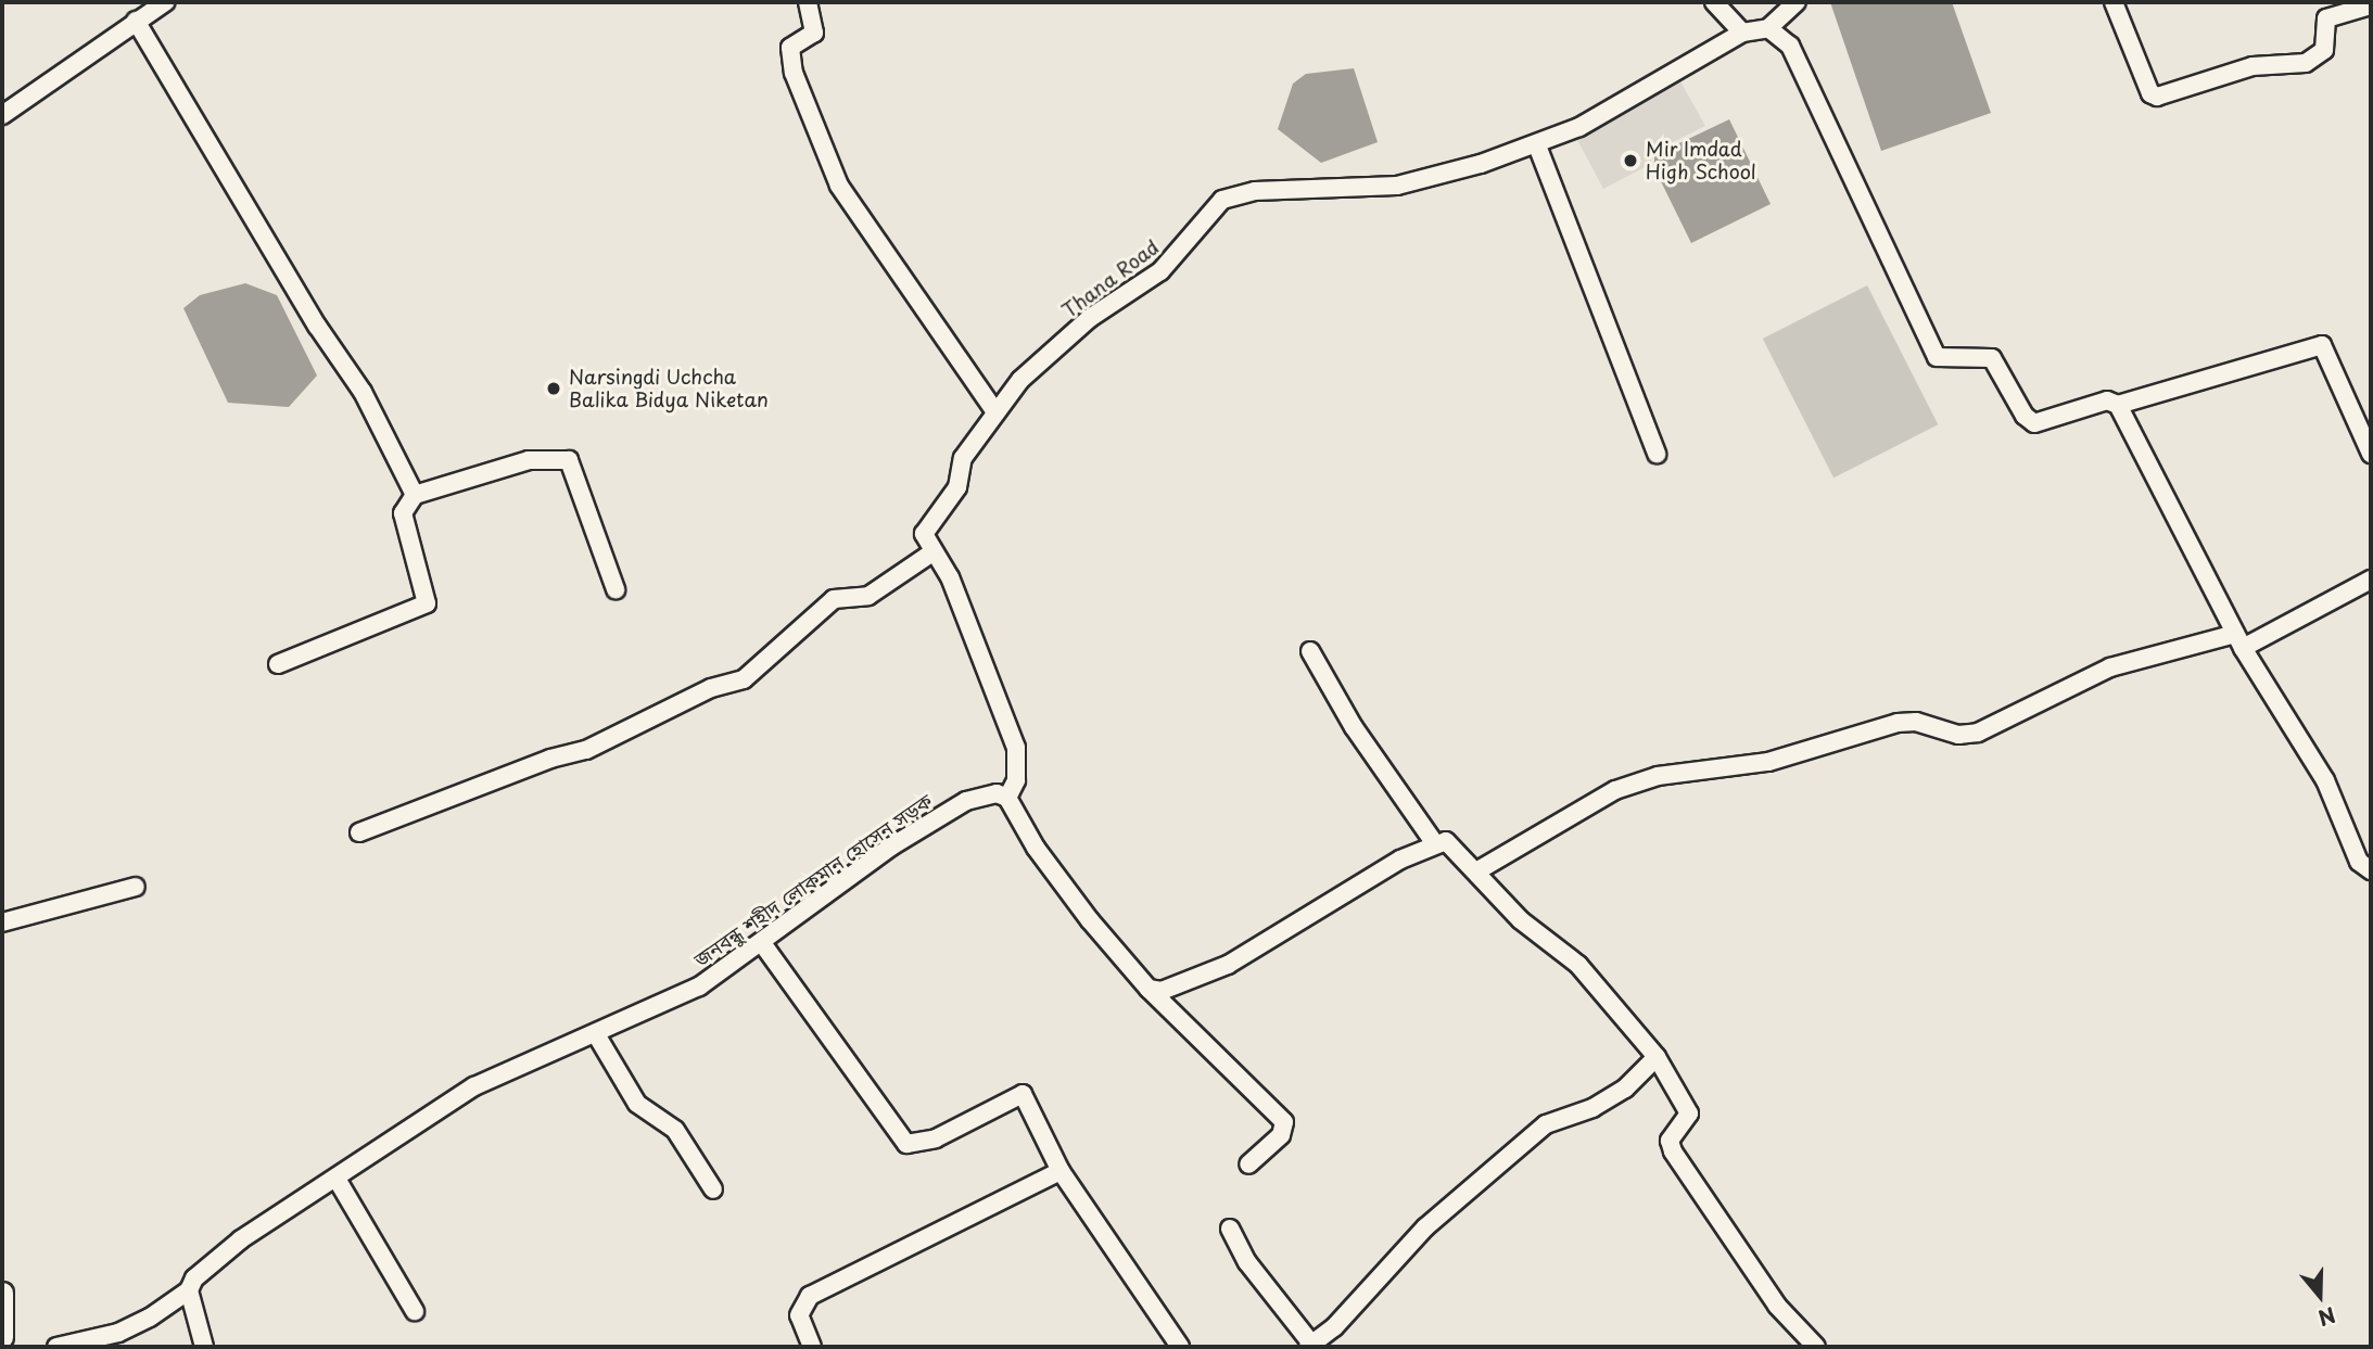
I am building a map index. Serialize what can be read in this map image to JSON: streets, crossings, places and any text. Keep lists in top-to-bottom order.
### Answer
{
  "streets": {
    "street": ["Thana Road", "জনবন্ধু শহীদ লোকমান হোসেন সড়ক"]
  },
  "places": ["Mir Imdad High School", "Narsingdi Uchcha Balika Bidya Niketan"],
  "north": "bottom"
}
